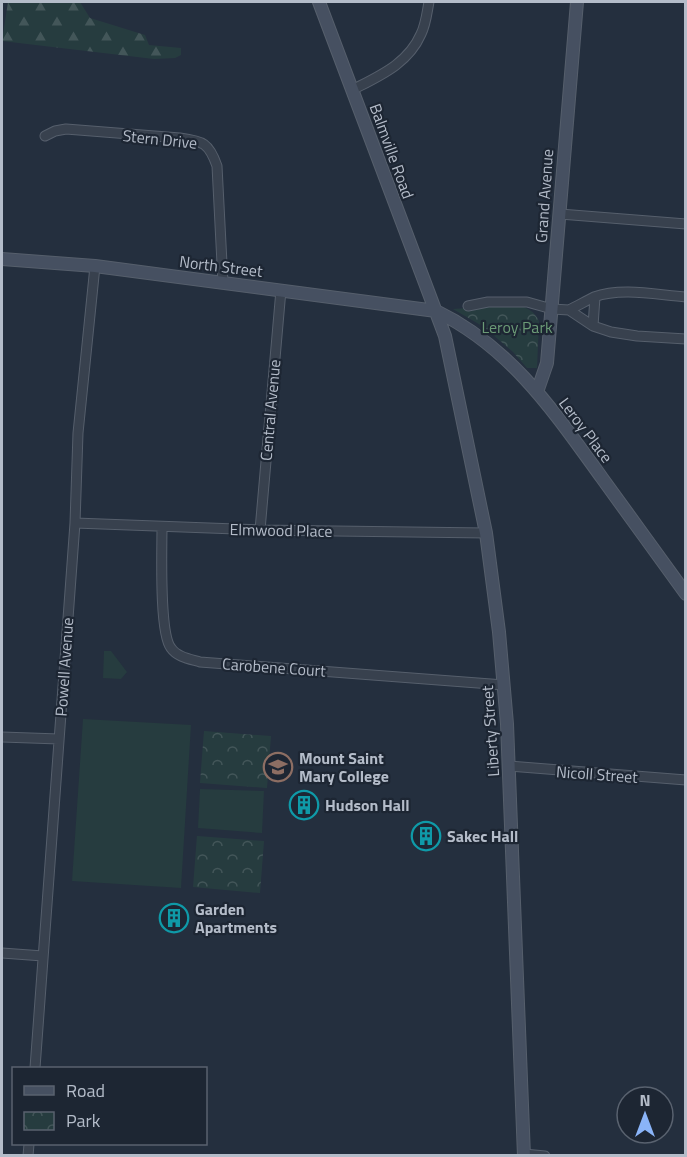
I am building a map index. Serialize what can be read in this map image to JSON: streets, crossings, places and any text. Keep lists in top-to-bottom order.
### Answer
{
  "streets": {
    "street": [
      "Stern Drive",
      "Balmville Road",
      "Grand Avenue",
      "North Street",
      "Central Avenue",
      "Leroy Place",
      "Elmwood Place",
      "Powell Avenue",
      "Carobene Court",
      "Liberty Street",
      "Nicoll Street"
    ]
  },
  "crossings": [
    ["Stern Drive", "North Street"],
    ["Balmville Road", "North Street"],
    ["Balmville Road", "Leroy Place"],
    ["Balmville Road", "Liberty Street"],
    ["Grand Avenue", "Leroy Place"],
    ["North Street", "Central Avenue"],
    ["North Street", "Leroy Place"],
    ["North Street", "Powell Avenue"],
    ["North Street", "Liberty Street"],
    ["Central Avenue", "Elmwood Place"],
    ["Leroy Place", "Liberty Street"],
    ["Elmwood Place", "Powell Avenue"],
    ["Elmwood Place", "Carobene Court"],
    ["Elmwood Place", "Liberty Street"],
    ["Carobene Court", "Liberty Street"],
    ["Liberty Street", "Nicoll Street"]
  ],
  "parks": ["Leroy Park"],
  "places": {
    "school or university": ["Mount Saint Mary College"],
    "building": ["Hudson Hall", "Sakec Hall", "Garden Apartments"]
  },
  "legend": ["Road", "Park"],
  "north": "top"
}
